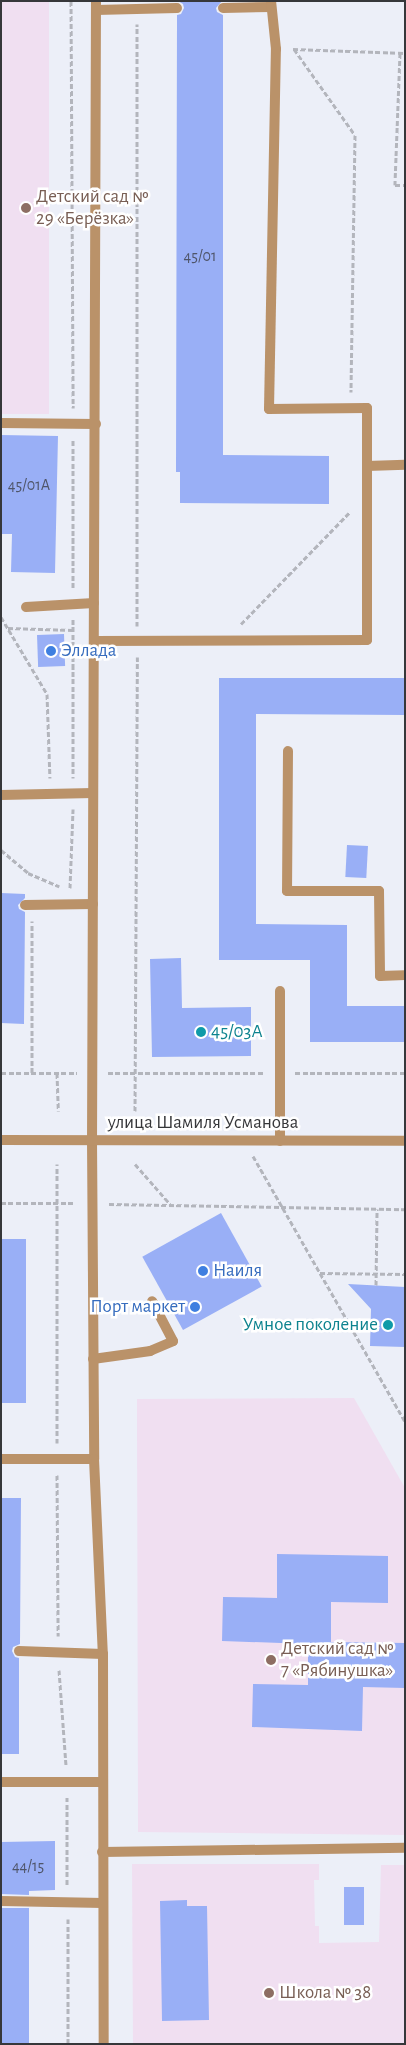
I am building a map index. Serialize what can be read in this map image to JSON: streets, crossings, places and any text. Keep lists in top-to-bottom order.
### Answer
{
  "streets": {
    "street": ["улица Шамиля Усманова"]
  },
  "places": [
    "Детский сад № 29 «Берёзка»",
    "Эллада",
    "45/03А",
    "Наиля",
    "Порт маркет",
    "Умное поколение",
    "Детский сад № 7 «Рябинушка»",
    "Школа № 38"
  ],
  "house_numbers": ["45/01", "45/01А", "44/15"]
}
